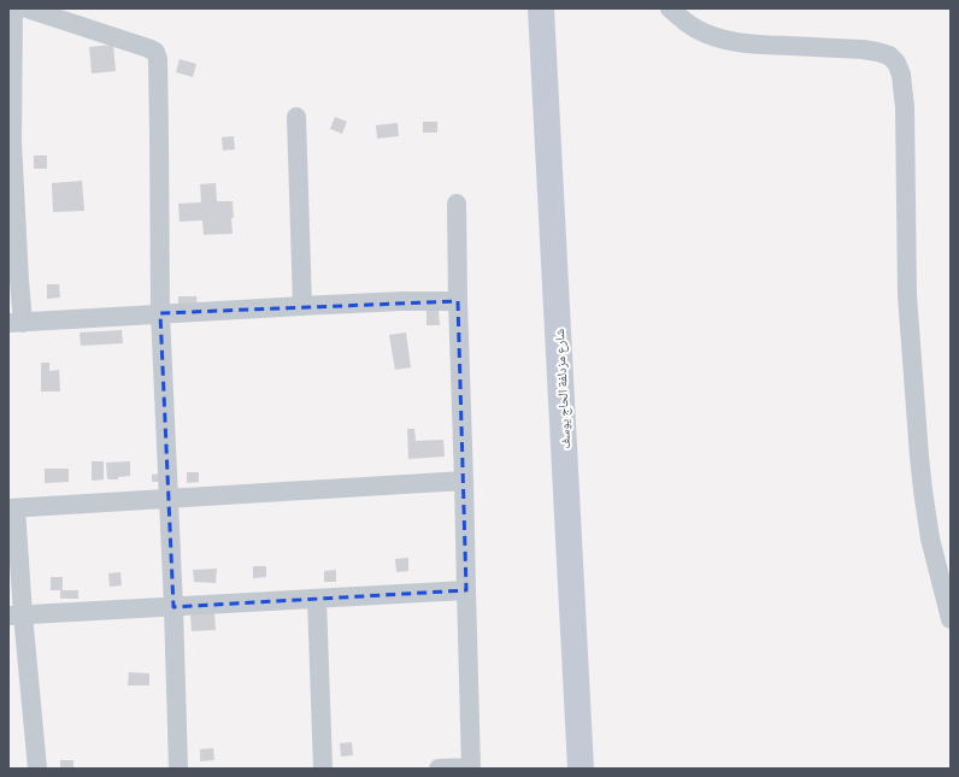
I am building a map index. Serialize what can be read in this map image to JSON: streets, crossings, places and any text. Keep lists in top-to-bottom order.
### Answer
{
  "streets": {
    "street": ["شارع مزدلفة الحاج يوسف"]
  }
}
